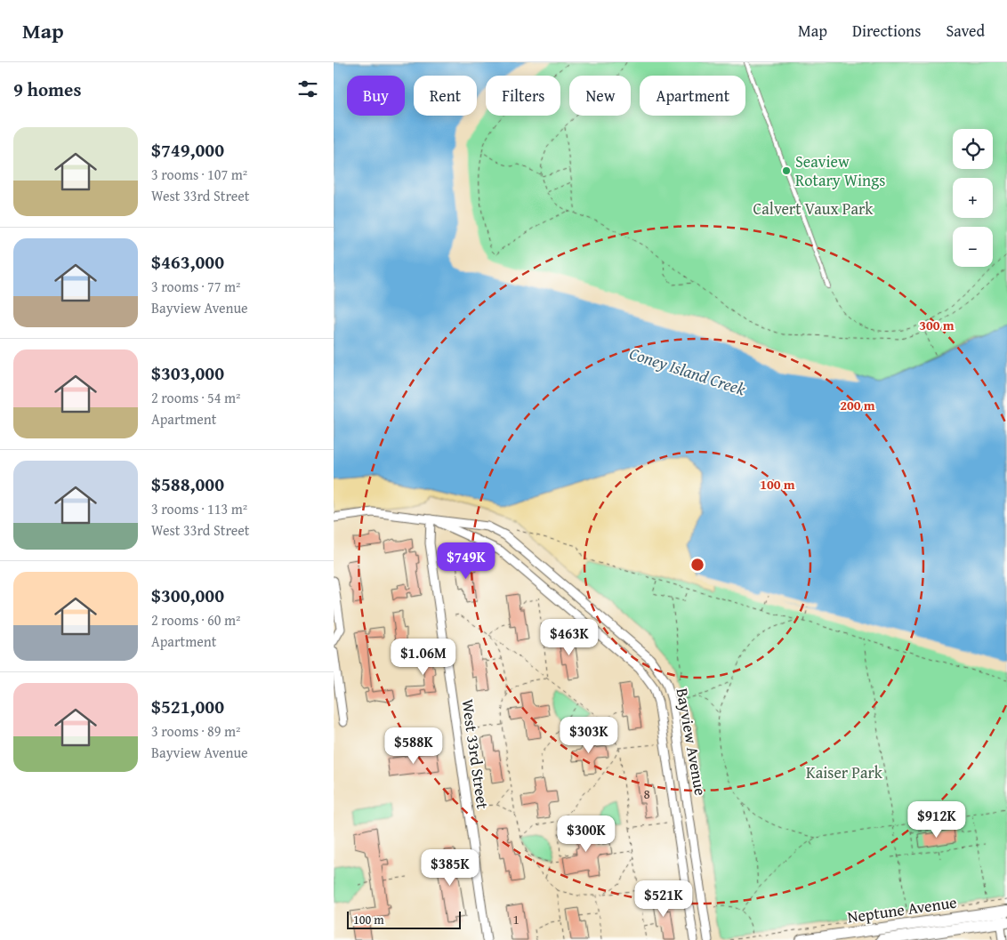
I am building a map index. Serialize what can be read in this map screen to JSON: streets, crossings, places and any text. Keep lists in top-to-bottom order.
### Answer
{
  "streets": {
    "main road": ["Neptune Avenue"],
    "street": ["Bayview Avenue", "West 33rd Street"]
  },
  "crossings": [
    ["Bayview Avenue", "West 33rd Street"]
  ],
  "water": ["Coney Island Creek"],
  "parks": ["Calvert Vaux Park", "Kaiser Park"],
  "places": ["Seaview Rotary Wings"],
  "house_numbers": ["8", "1"],
  "scale_bar": "100 m",
  "page": {
    "header": "Map",
    "nav": ["Map", "Directions", "Saved"],
    "heading": "9 homes",
    "chip": [
      "Buy",
      "Rent",
      "Filters",
      "New",
      "Apartment"
    ],
    "list": [
      {
        "name": "$749,000",
        "note": "3 rooms · 107 m² · West 33rd Street"
      },
      {
        "name": "$463,000",
        "note": "3 rooms · 77 m² · Bayview Avenue"
      },
      {
        "name": "$303,000",
        "note": "2 rooms · 54 m² · Apartment"
      },
      {
        "name": "$588,000",
        "note": "3 rooms · 113 m² · West 33rd Street"
      },
      {
        "name": "$300,000",
        "note": "2 rooms · 60 m² · Apartment"
      },
      {
        "name": "$521,000",
        "note": "3 rooms · 89 m² · Bayview Avenue"
      }
    ],
    "map_buttons": ["+", "−"],
    "price": [
      "$749K",
      "$463K",
      "$1.06M",
      "$303K",
      "$588K",
      "$912K",
      "$300K",
      "$385K",
      "$521K"
    ],
    "scale": "100 m"
  },
  "rings": ["300 m", "200 m", "100 m"]
}
